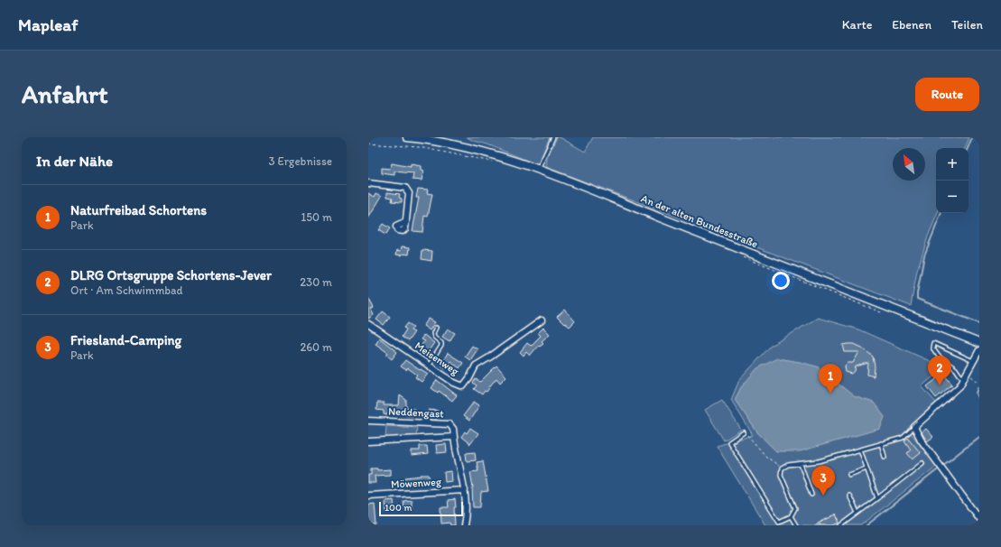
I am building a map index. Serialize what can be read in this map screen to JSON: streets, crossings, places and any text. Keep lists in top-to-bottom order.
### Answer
{
  "streets": {
    "street": [
      "An der alten Bundesstraße",
      "Meisenweg",
      "Neddengast",
      "Möwenweg"
    ]
  },
  "scale_bar": "100 m",
  "north": "top left",
  "page": {
    "header": "Mapleaf",
    "nav": ["Karte", "Ebenen", "Teilen"],
    "buttons": "Route",
    "title": "Anfahrt",
    "heading": ["In der Nähe", "3 Ergebnisse"],
    "map_buttons": ["+", "−"],
    "list": [
      {
        "mark": "1",
        "name": "Naturfreibad Schortens",
        "note": "Park",
        "value": "150 m"
      },
      {
        "mark": "2",
        "name": "DLRG Ortsgruppe Schortens-Jever",
        "note": "Ort · Am Schwimmbad",
        "value": "230 m"
      },
      {
        "mark": "3",
        "name": "Friesland-Camping",
        "note": "Park",
        "value": "260 m"
      }
    ],
    "pins": ["2", "1", "3"],
    "scale": "100 m"
  }
}
